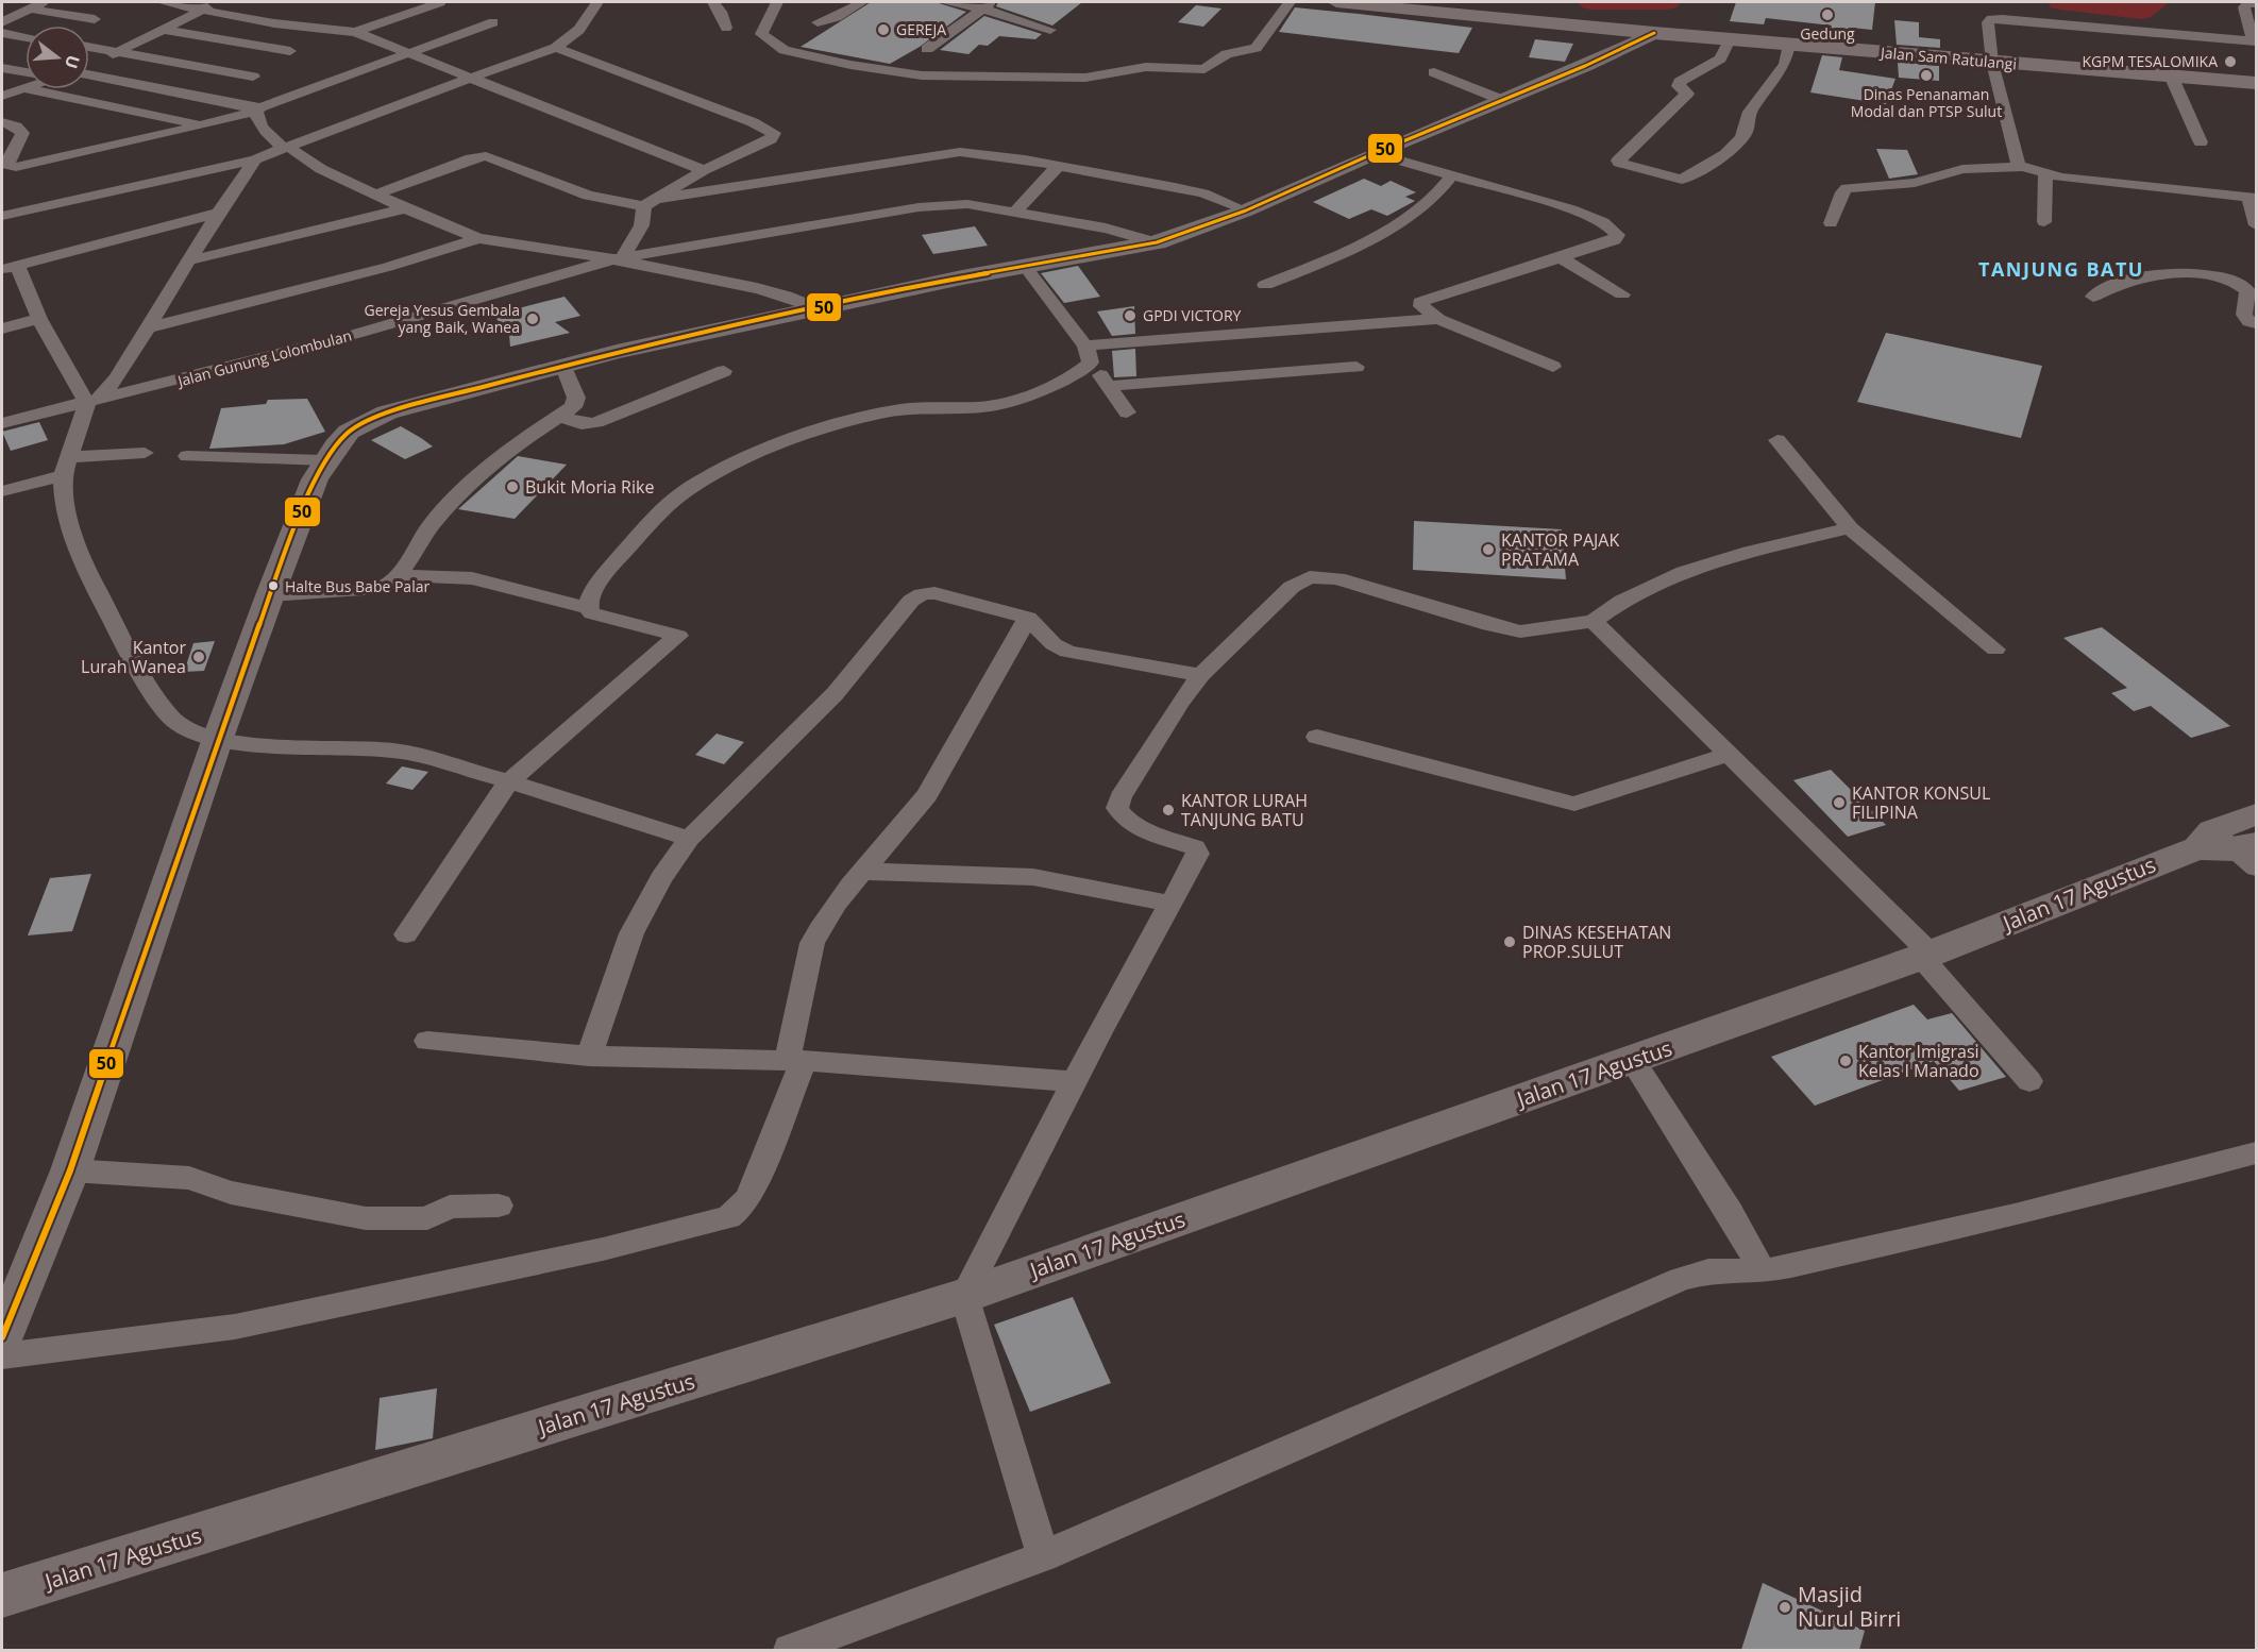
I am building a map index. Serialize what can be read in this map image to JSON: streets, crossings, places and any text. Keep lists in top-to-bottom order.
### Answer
{
  "streets": {
    "main road": ["Jalan Sam Ratulangi"],
    "street": ["Jalan Gunung Lolombulan", "Jalan 17 Agustus"]
  },
  "districts": ["TANJUNG BATU"],
  "places": [
    "Gedung",
    "GEREJA",
    "KGPM TESALOMIKA",
    "Dinas Penanaman Modal dan PTSP Sulut",
    "GPDI VICTORY",
    "Gereja Yesus Gembala yang Baik, Wanea",
    "Bukit Moria Rike",
    "KANTOR PAJAK PRATAMA",
    "Halte Bus Babe Palar",
    "Kantor Lurah Wanea",
    "KANTOR KONSUL FILIPINA",
    "KANTOR LURAH TANJUNG BATU",
    "DINAS KESEHATAN PROP.SULUT",
    "Kantor Imigrasi Kelas I Manado",
    "Masjid Nurul Birri"
  ],
  "lines": ["transit line 50"],
  "north": "right"
}
